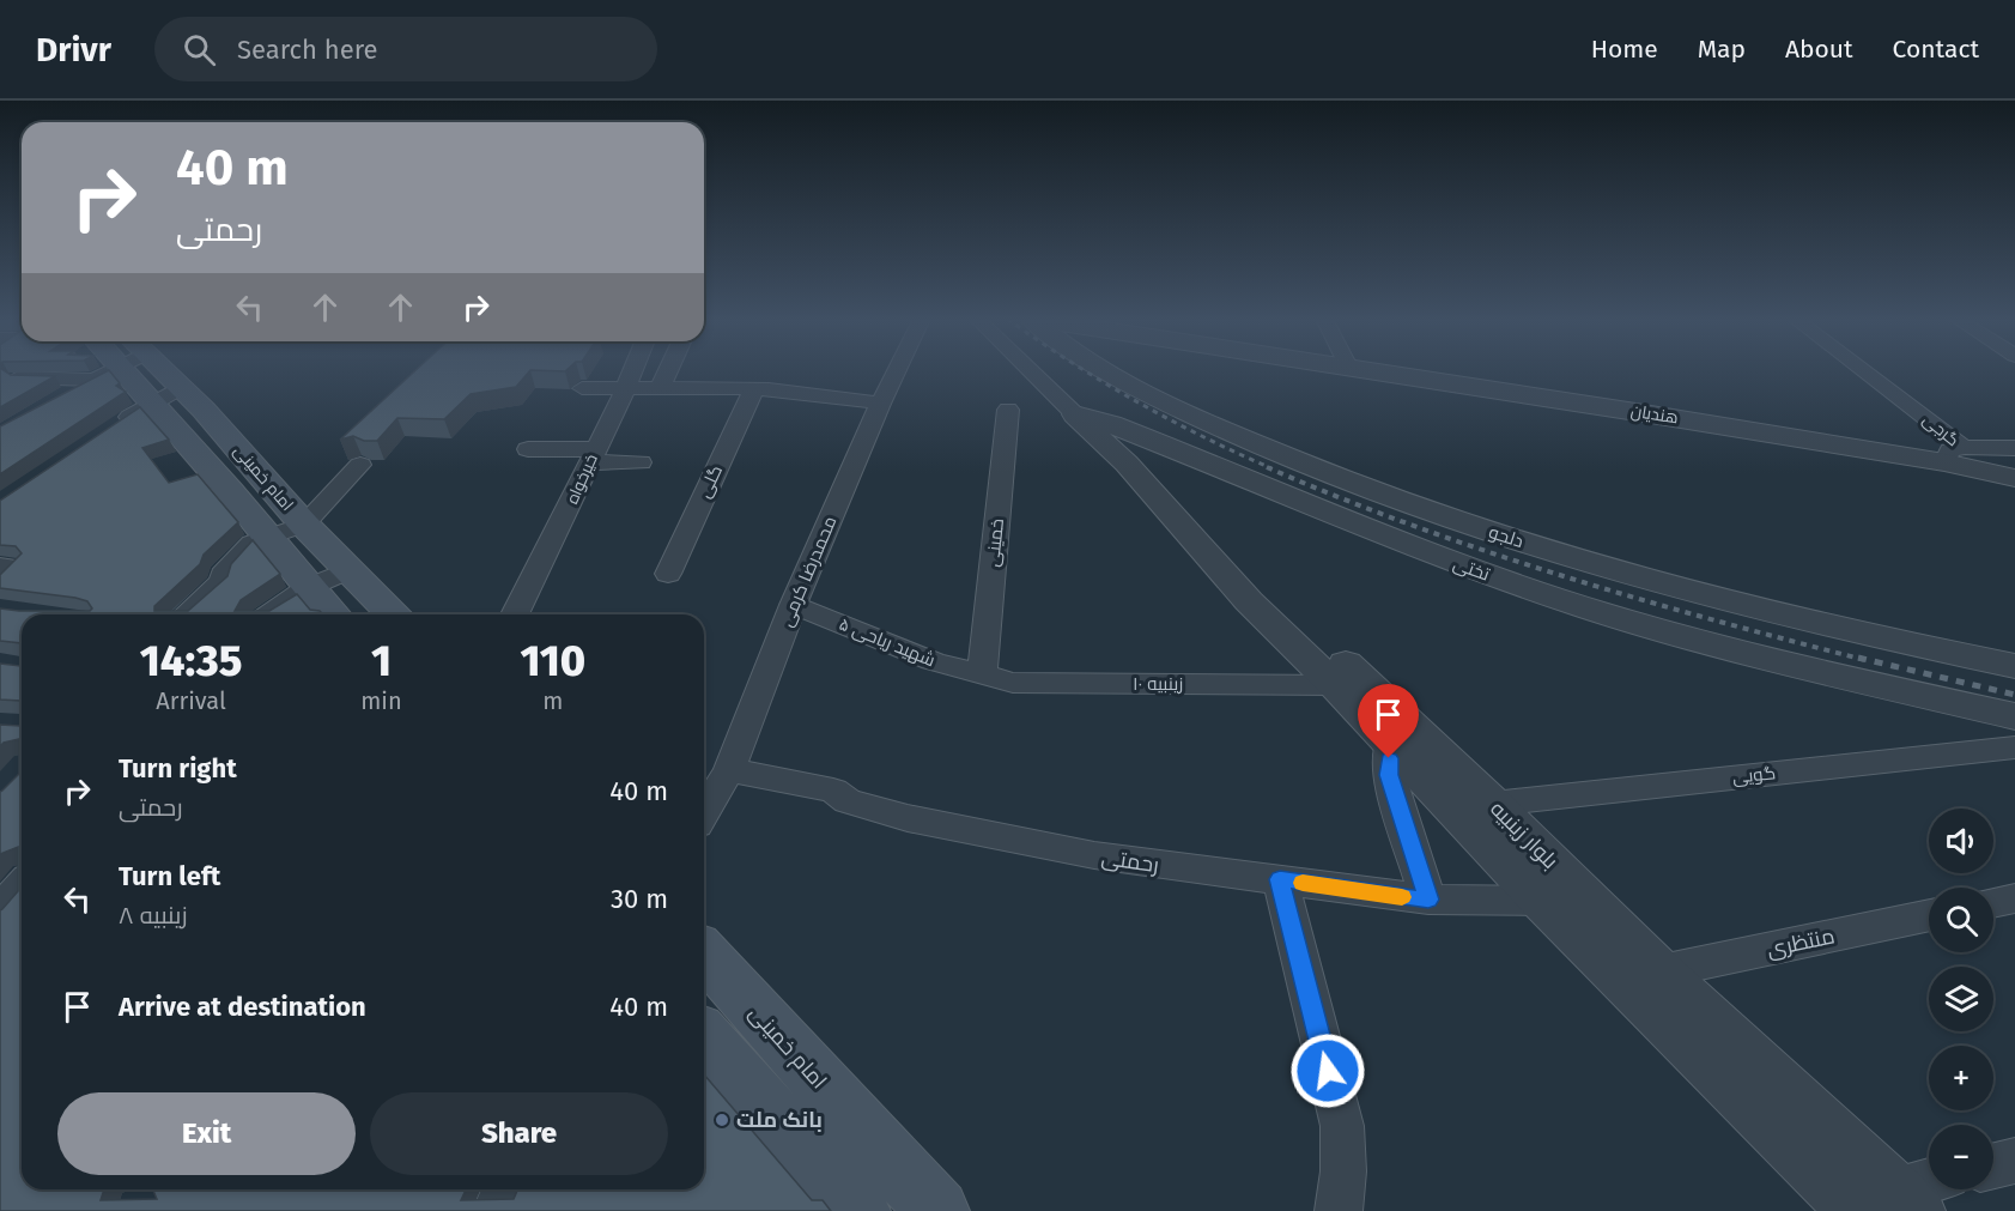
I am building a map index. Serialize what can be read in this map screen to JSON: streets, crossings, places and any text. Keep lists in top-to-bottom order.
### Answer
{
  "streets": {
    "main road": ["امام خمینی"],
    "street": [
      "هندیان",
      "گرجی",
      "خیرخواه",
      "گلی",
      "دلجو",
      "خمینی",
      "تختی",
      "محمدرضا کرمی",
      "۵ شهید ریاحی",
      "زینبیه ۱۰",
      "گویی",
      "بلوار زینبیه",
      "رحمتی",
      "منتظری"
    ]
  },
  "crossings": [
    ["هندیان", "گرجی"],
    ["خمینی", "۵ شهید ریاحی"],
    ["خمینی", "زینبیه ۱۰"],
    ["تختی", "بلوار زینبیه"],
    ["محمدرضا کرمی", "۵ شهید ریاحی"],
    ["محمدرضا کرمی", "رحمتی"],
    ["۵ شهید ریاحی", "زینبیه ۱۰"],
    ["زینبیه ۱۰", "بلوار زینبیه"],
    ["گویی", "بلوار زینبیه"],
    ["بلوار زینبیه", "رحمتی"],
    ["بلوار زینبیه", "منتظری"]
  ],
  "places": ["بانک ملت"],
  "page": {
    "header": "Drivr",
    "search": "Search here",
    "nav": [
      "Home",
      "Map",
      "About",
      "Contact"
    ],
    "turn": ["40 m", "رحمتی"],
    "eta": [
      "14:35",
      "Arrival",
      "1",
      "min",
      "110",
      "m"
    ],
    "list": [
      {
        "name": "Turn right",
        "note": "رحمتی",
        "value": "40 m"
      },
      {
        "name": "Turn left",
        "note": "زینبیه ۸",
        "value": "30 m"
      },
      {
        "name": "Arrive at destination",
        "value": "40 m"
      }
    ],
    "map_buttons": ["+", "−"],
    "buttons": ["Exit", "Share"]
  }
}
